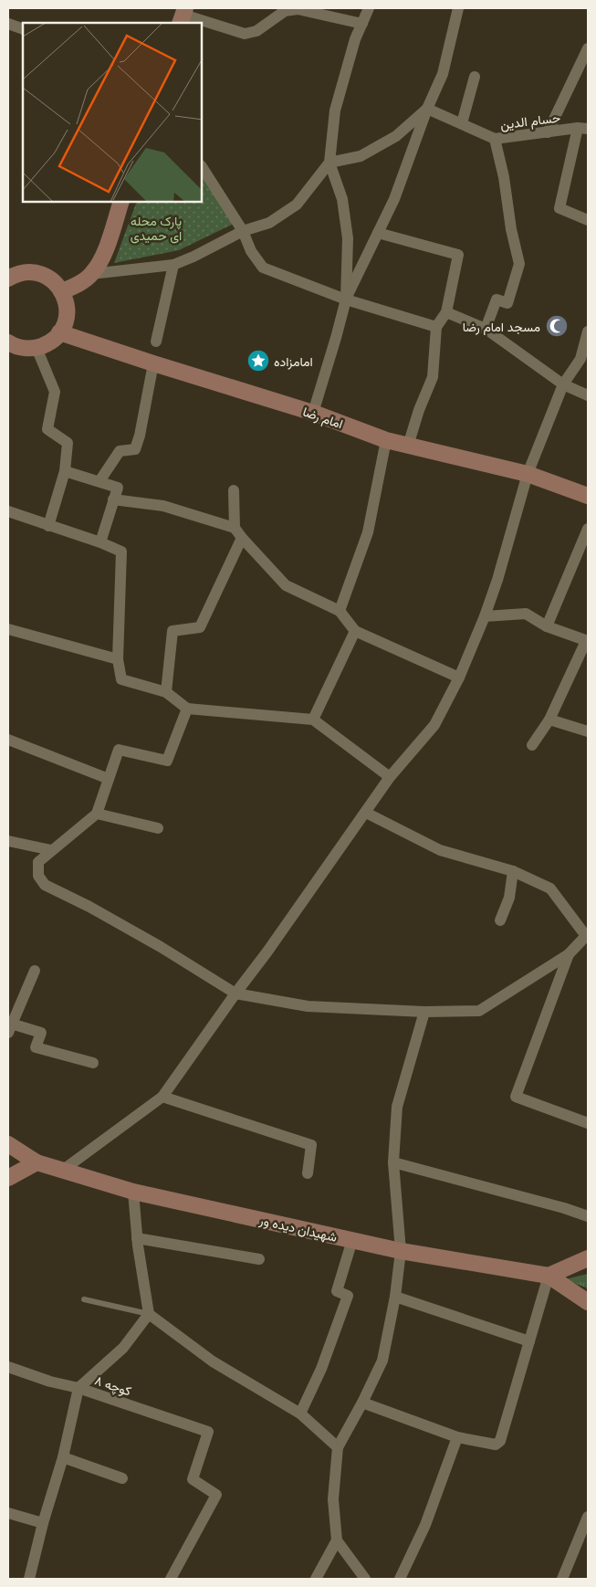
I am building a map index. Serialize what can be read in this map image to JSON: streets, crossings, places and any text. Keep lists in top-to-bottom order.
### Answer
{
  "streets": {
    "main road": ["امام رضا", "شهیدان دیده ور"],
    "street": ["حسام الدین", "کوچه ۸"]
  },
  "parks": ["پارک محله ای حمیدی"],
  "places": {
    "mosque": ["مسجد امام رضا"],
    "place": ["امامزاده"]
  }
}
